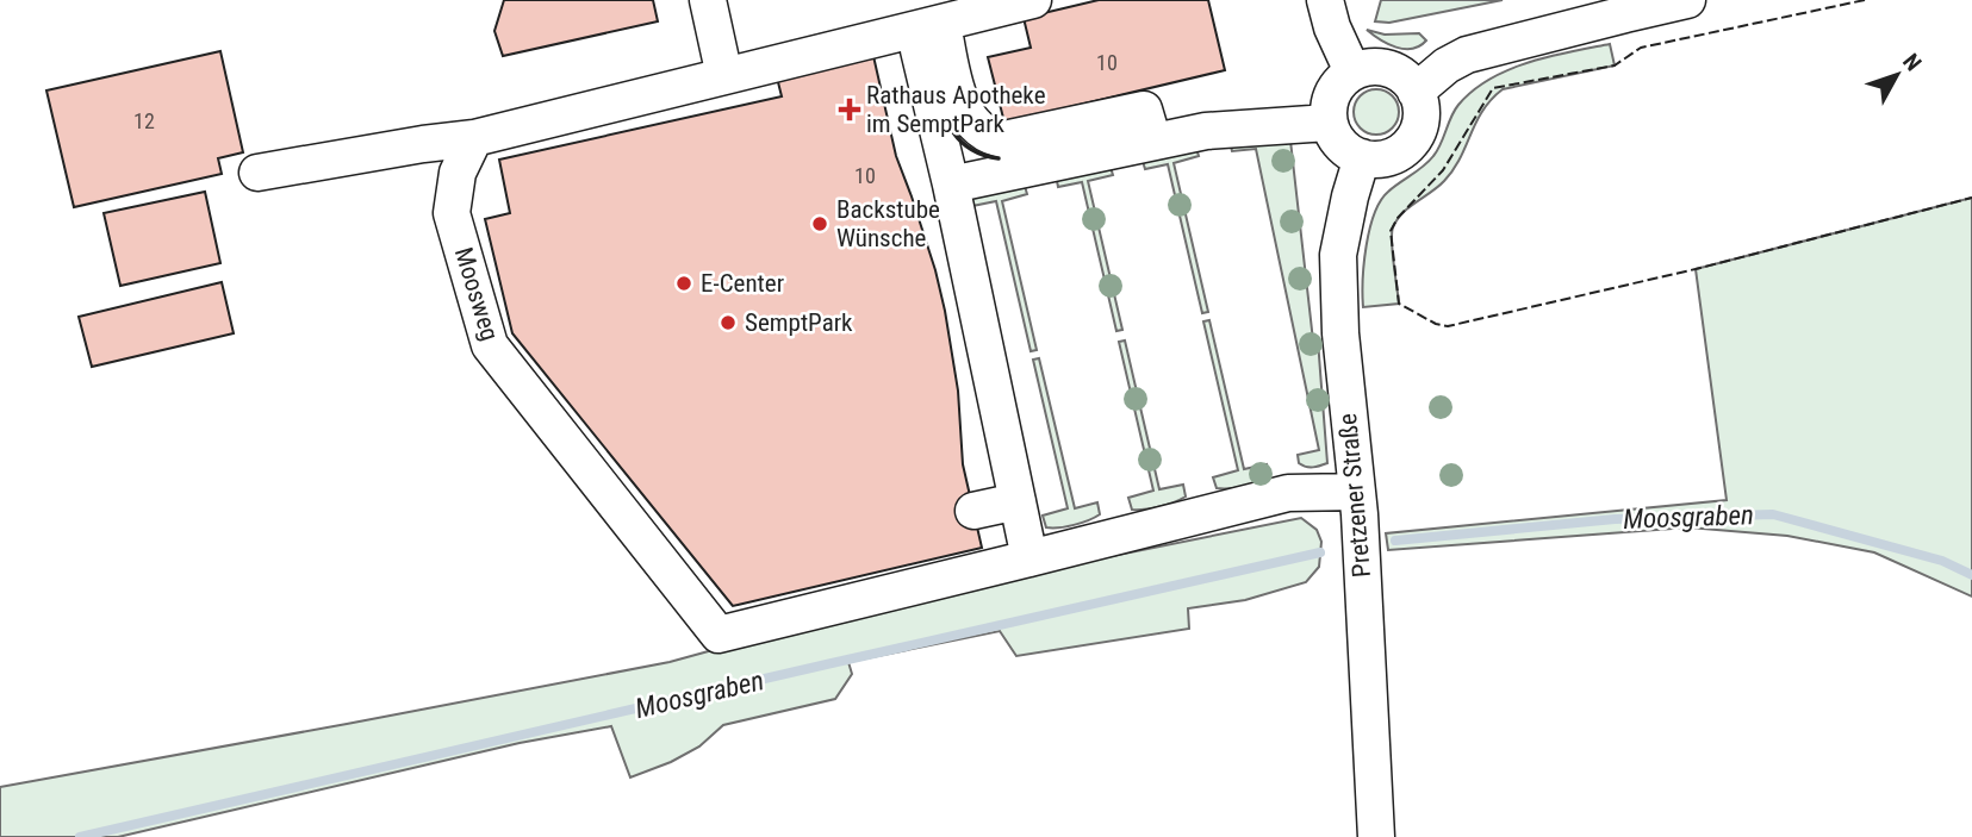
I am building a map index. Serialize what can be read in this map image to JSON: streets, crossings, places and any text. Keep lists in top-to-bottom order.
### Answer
{
  "streets": {
    "street": ["Moosweg", "Pretzener Straße"]
  },
  "water": ["Moosgraben"],
  "places": {
    "health": ["Rathaus Apotheke im SemptPark"],
    "other": ["Backstube Wünsche", "E-Center", "SemptPark"]
  },
  "house_numbers": ["10", "12", "10"],
  "north": "top right"
}
